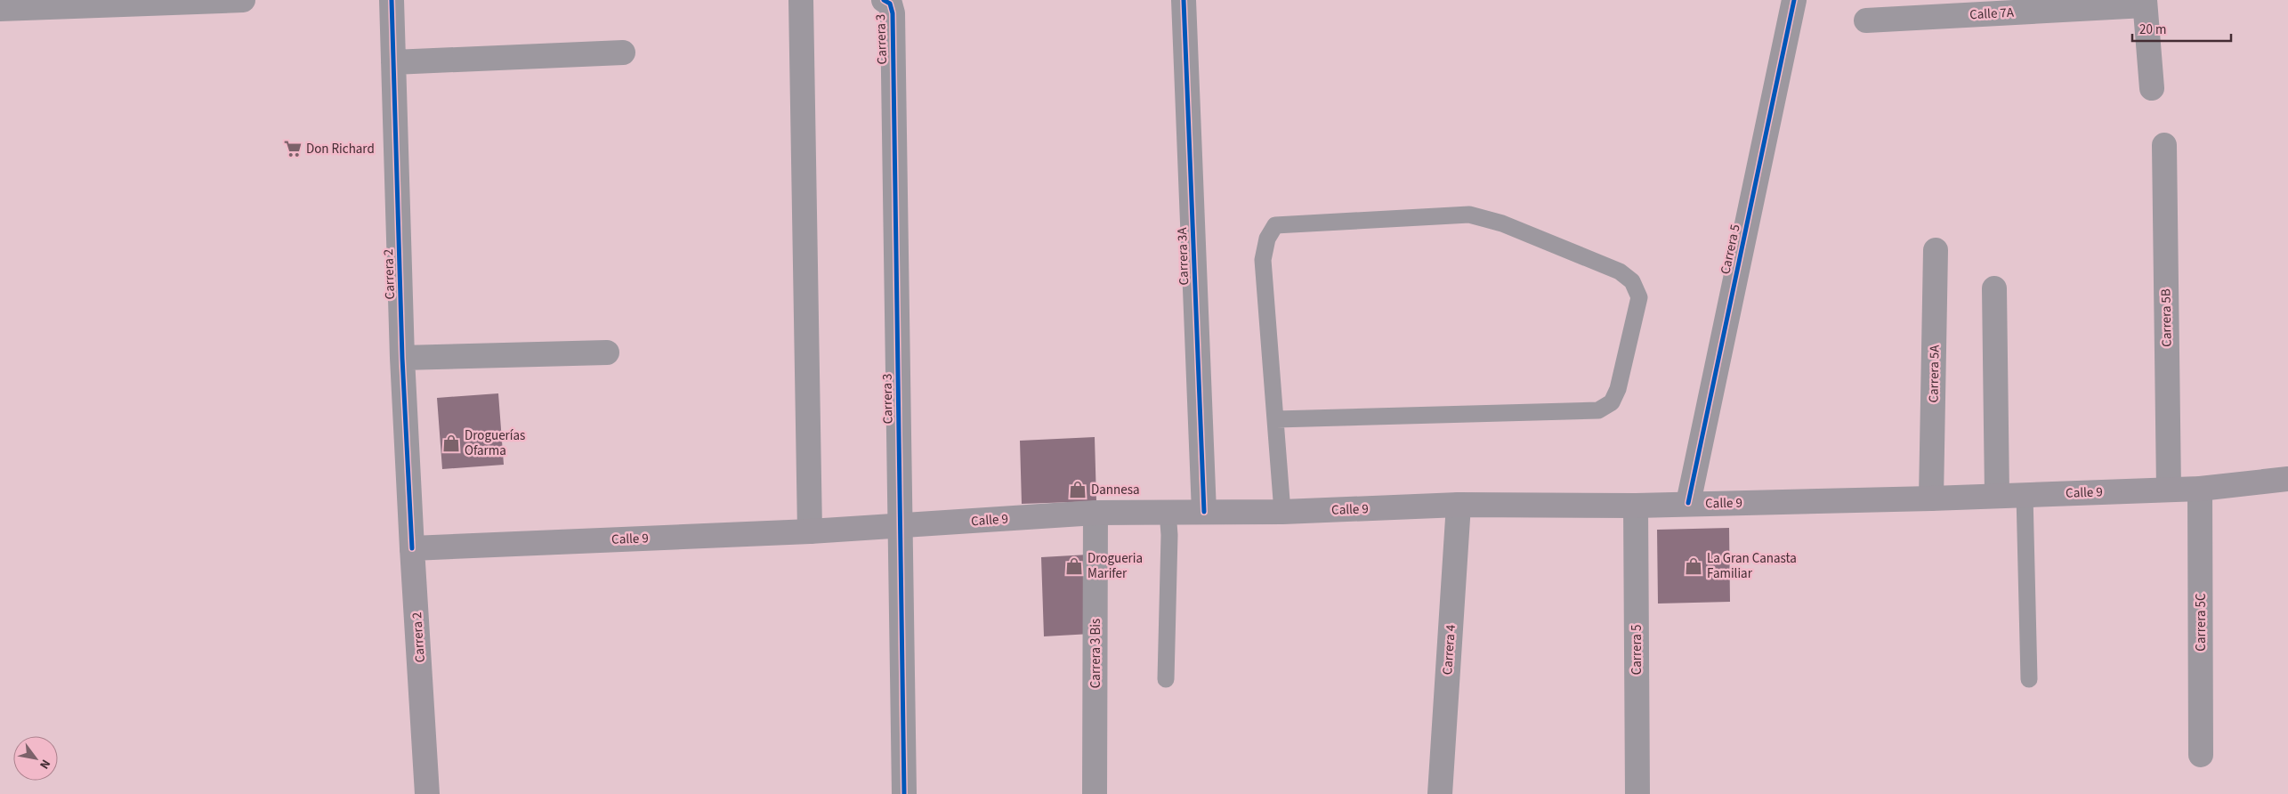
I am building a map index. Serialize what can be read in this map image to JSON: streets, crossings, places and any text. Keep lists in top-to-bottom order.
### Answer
{
  "streets": {
    "main road": ["Carrera 2", "Calle 9"],
    "street": [
      "Calle 7A",
      "Carrera 3",
      "Carrera 5",
      "Carrera 3A",
      "Carrera 5B",
      "Carrera 5A",
      "Carrera 5C",
      "Carrera 4",
      "Carrera 3 Bis"
    ]
  },
  "crossings": [
    ["Carrera 3", "Calle 9"],
    ["Carrera 5", "Calle 9"],
    ["Carrera 3A", "Calle 9"],
    ["Carrera 2", "Calle 9"],
    ["Carrera 5B", "Calle 9"],
    ["Carrera 5A", "Calle 9"],
    ["Calle 9", "Carrera 5C"],
    ["Calle 9", "Carrera 4"],
    ["Calle 9", "Carrera 3 Bis"]
  ],
  "places": {
    "supermarket": ["Don Richard"],
    "shop": [
      "Droguerías Ofarma",
      "Dannesa",
      "Drogueria Marifer",
      "La Gran Canasta Familiar"
    ]
  },
  "scale_bar": "20 m",
  "north": "bottom right"
}
